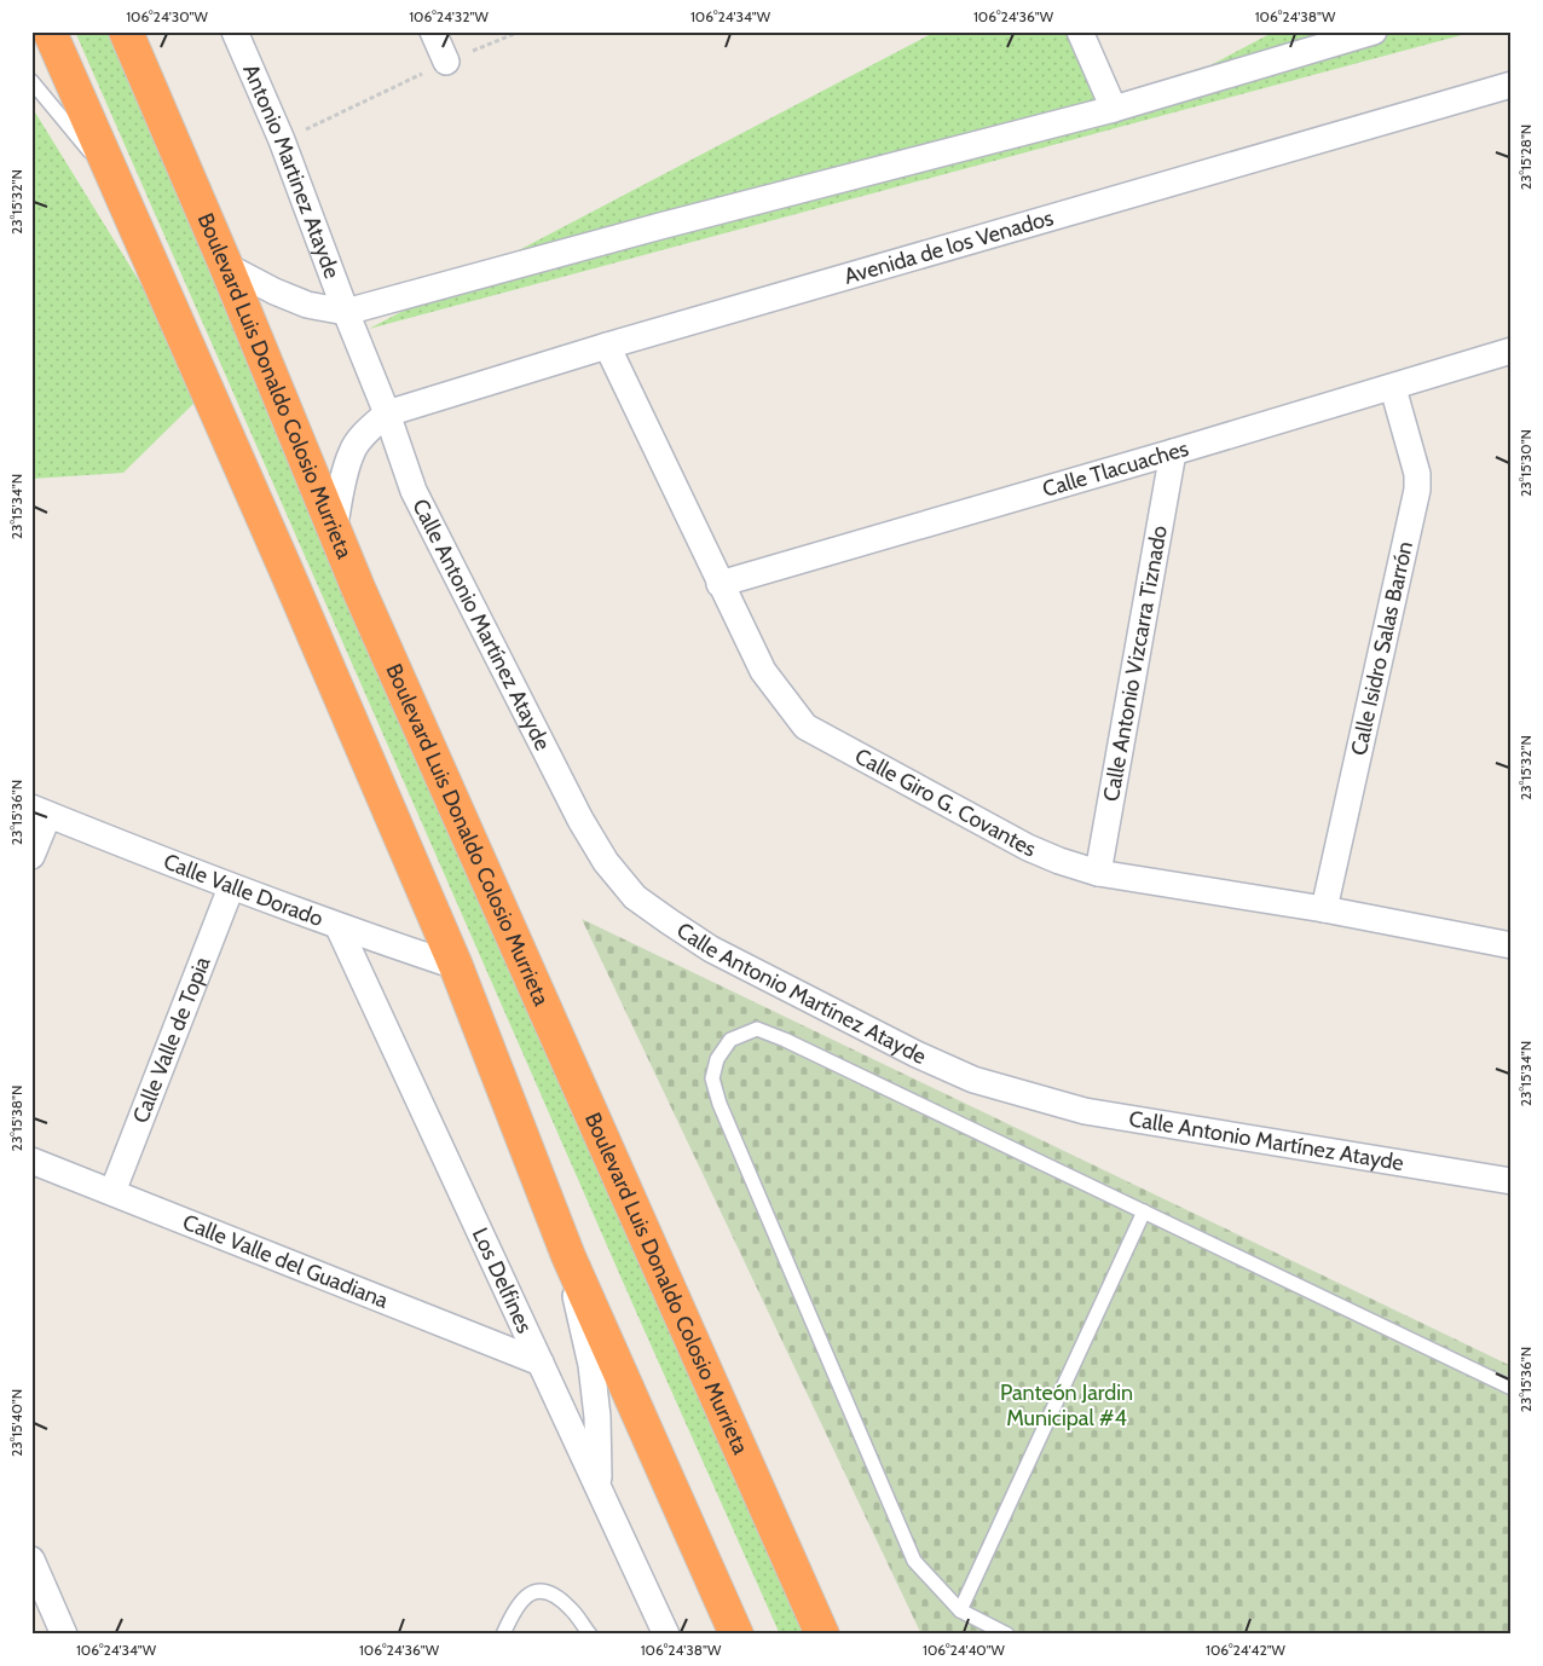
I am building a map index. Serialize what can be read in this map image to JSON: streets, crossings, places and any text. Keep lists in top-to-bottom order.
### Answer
{
  "streets": {
    "highway": ["Boulevard Luis Donaldo Colosio Murrieta"],
    "street": [
      "Antonio Martinez Atayde",
      "Avenida de los Venados",
      "Calle Tlacuaches",
      "Calle Antonio Martínez Atayde",
      "Calle Isidro Salas Barrón",
      "Calle Antonio Vizcarra Tiznado",
      "Calle Giro G. Covantes",
      "Calle Valle Dorado",
      "Calle Valle de Topia",
      "Calle Valle del Guadiana",
      "Los Delfines"
    ]
  },
  "crossings": [
    ["Antonio Martinez Atayde", "Avenida de los Venados"],
    ["Antonio Martinez Atayde", "Calle Antonio Martínez Atayde"],
    ["Avenida de los Venados", "Calle Antonio Martínez Atayde"],
    ["Avenida de los Venados", "Calle Giro G. Covantes"],
    ["Calle Tlacuaches", "Calle Isidro Salas Barrón"],
    ["Calle Tlacuaches", "Calle Antonio Vizcarra Tiznado"],
    ["Calle Tlacuaches", "Calle Giro G. Covantes"],
    ["Calle Isidro Salas Barrón", "Calle Giro G. Covantes"],
    ["Calle Antonio Vizcarra Tiznado", "Calle Giro G. Covantes"],
    ["Calle Valle Dorado", "Calle Valle de Topia"],
    ["Calle Valle Dorado", "Los Delfines"],
    ["Calle Valle de Topia", "Calle Valle del Guadiana"],
    ["Calle Valle del Guadiana", "Los Delfines"]
  ],
  "parks": ["Panteón Jardin Municipal #4"],
  "coordinates": [
    "106°24'30\"W",
    "106°24'32\"W",
    "106°24'34\"W",
    "106°24'36\"W",
    "106°24'38\"W",
    "23°15'28\"N",
    "23°15'32\"N",
    "23°15'30\"N",
    "23°15'34\"N",
    "23°15'36\"N",
    "23°15'38\"N",
    "23°15'40\"N",
    "106°24'40\"W",
    "106°24'42\"W"
  ]
}
